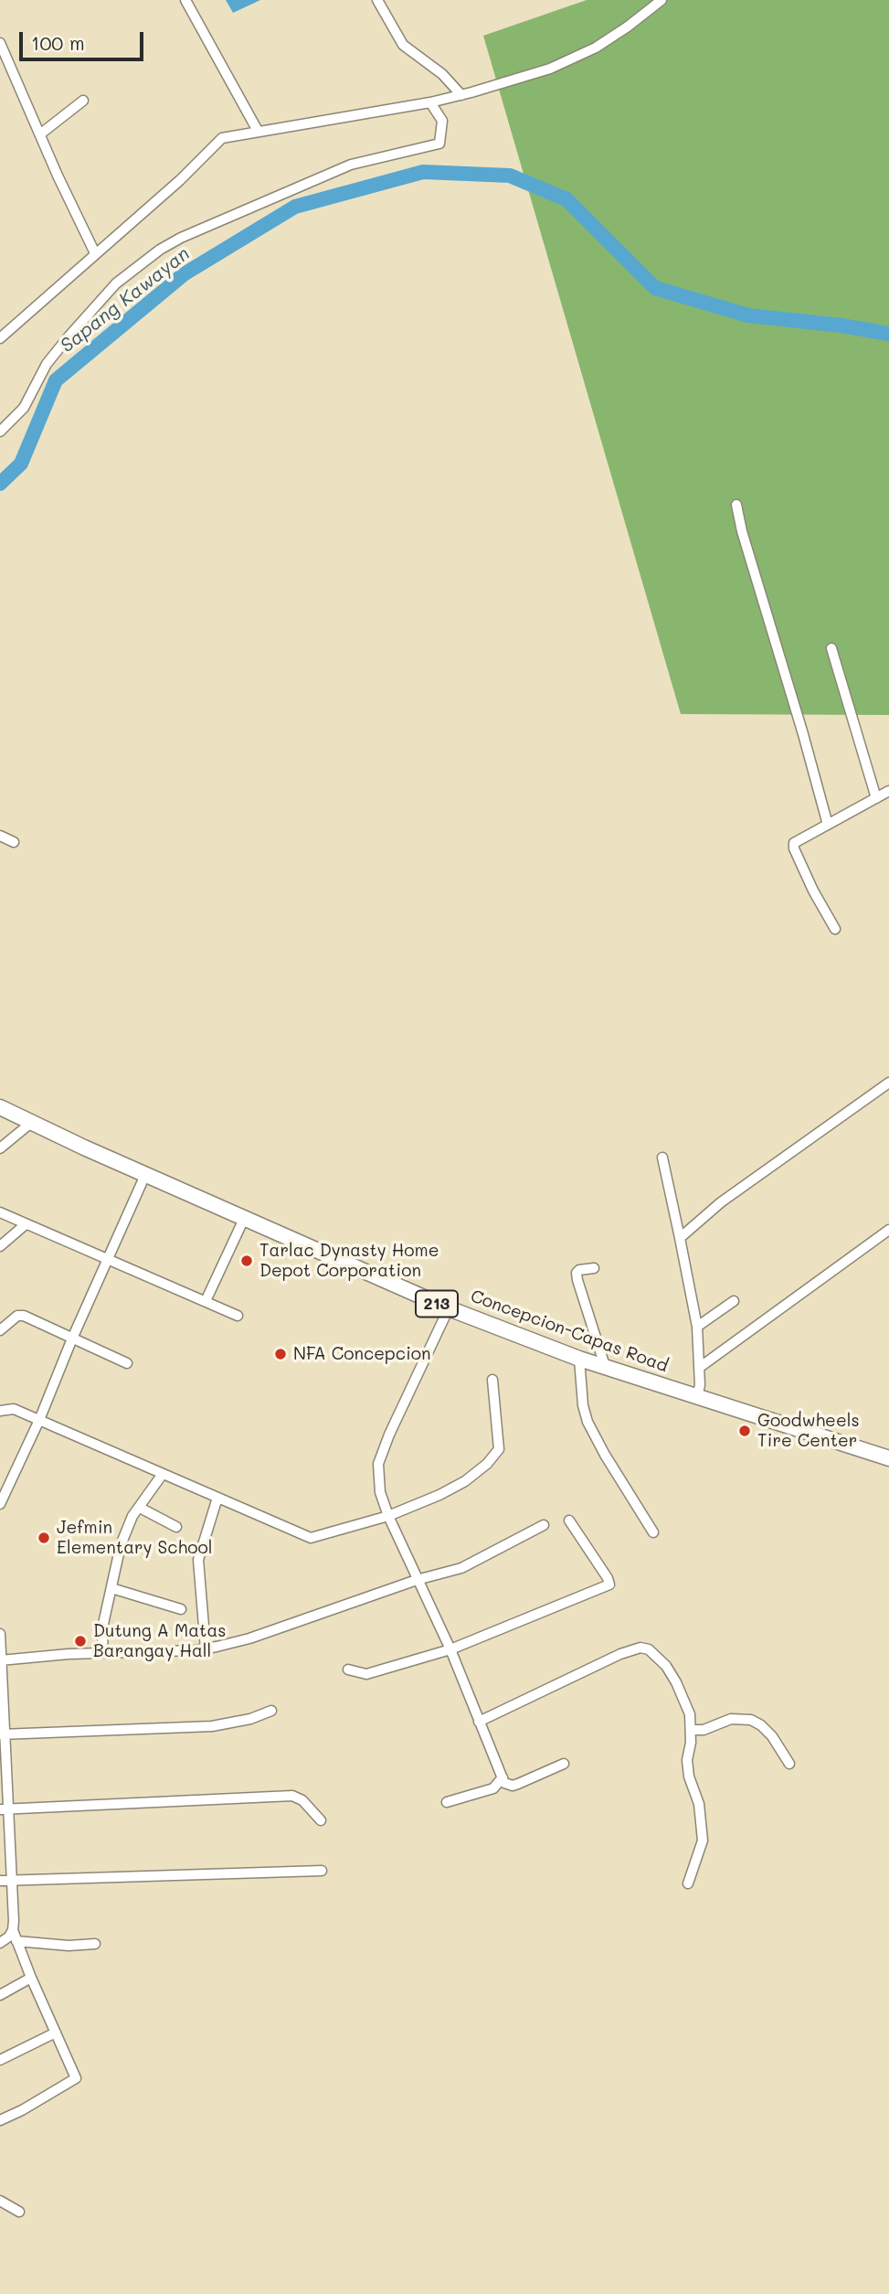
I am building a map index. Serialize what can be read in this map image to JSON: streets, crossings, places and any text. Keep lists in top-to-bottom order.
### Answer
{
  "streets": {
    "main road": ["213", "Concepcion-Capas Road"]
  },
  "water": ["Sapang Kawayan"],
  "places": [
    "Tarlac Dynasty Home Depot Corporation",
    "NFA Concepcion",
    "Goodwheels Tire Center",
    "Jefmin Elementary School",
    "Dutung A Matas Barangay Hall"
  ],
  "scale_bar": "100 m"
}
